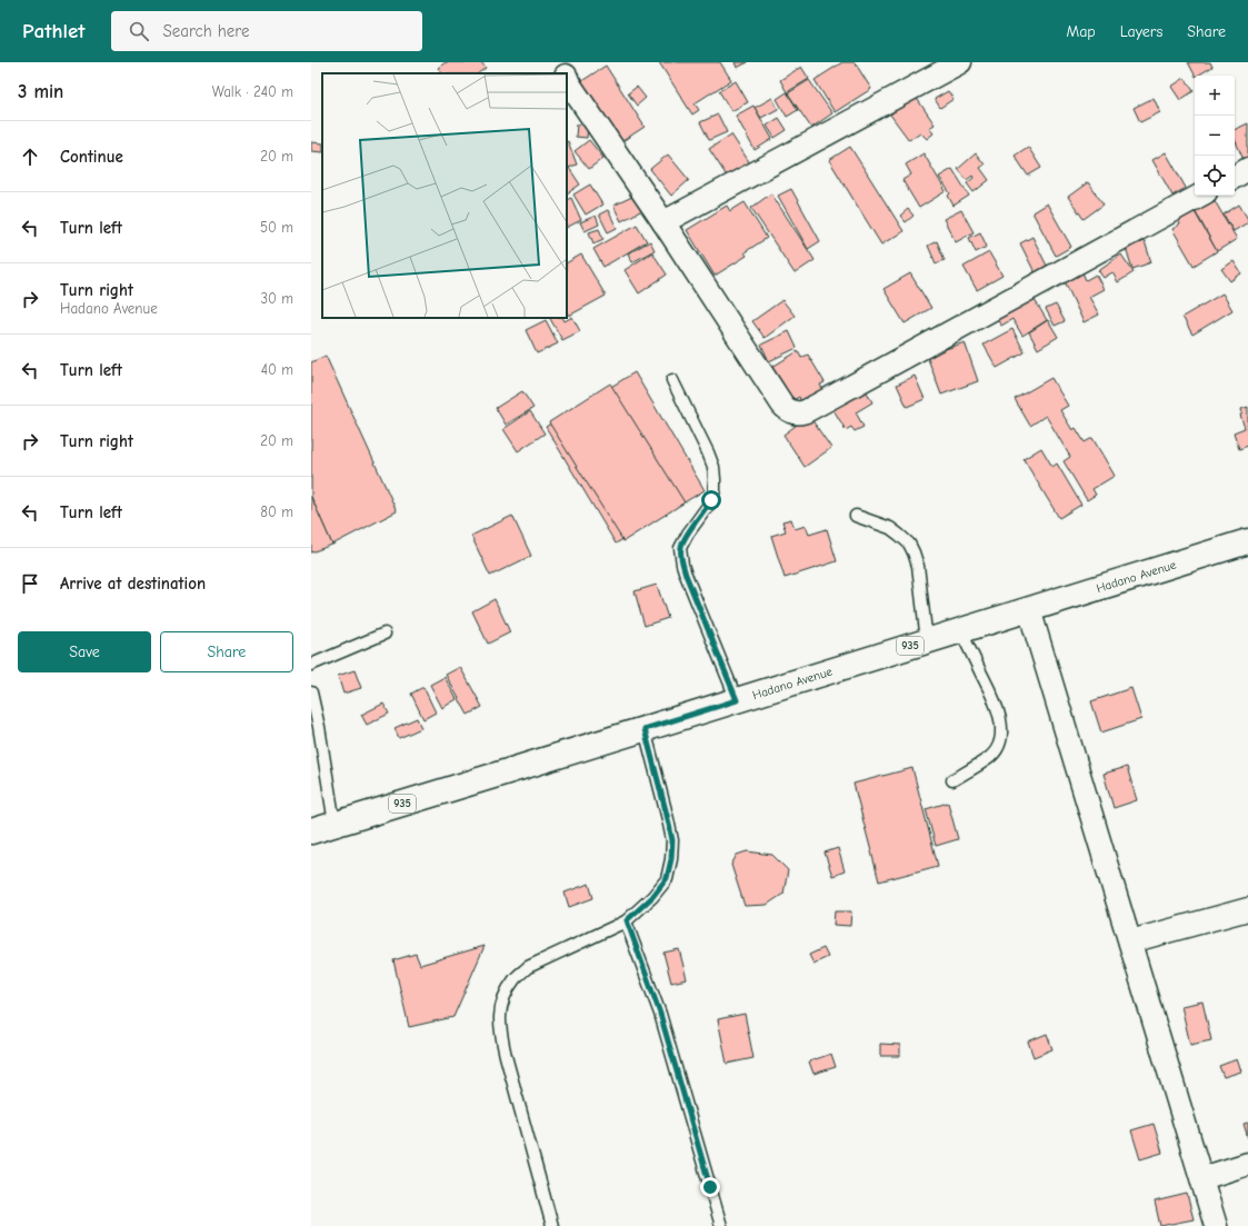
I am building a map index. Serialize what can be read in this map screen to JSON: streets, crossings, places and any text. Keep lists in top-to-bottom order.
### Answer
{
  "streets": {
    "main road": ["Hadano Avenue", "935"]
  },
  "page": {
    "header": "Pathlet",
    "search": "Search here",
    "nav": ["Map", "Layers", "Share"],
    "heading": ["3 min", "Walk · 240 m"],
    "map_buttons": ["+", "−"],
    "list": [
      ["Continue", "20 m"],
      ["Turn left", "50 m"],
      ["Turn right", "Hadano Avenue", "30 m"],
      ["Turn left", "40 m"],
      ["Turn right", "20 m"],
      ["Turn left", "80 m"],
      "Arrive at destination"
    ],
    "buttons": ["Save", "Share"]
  }
}
